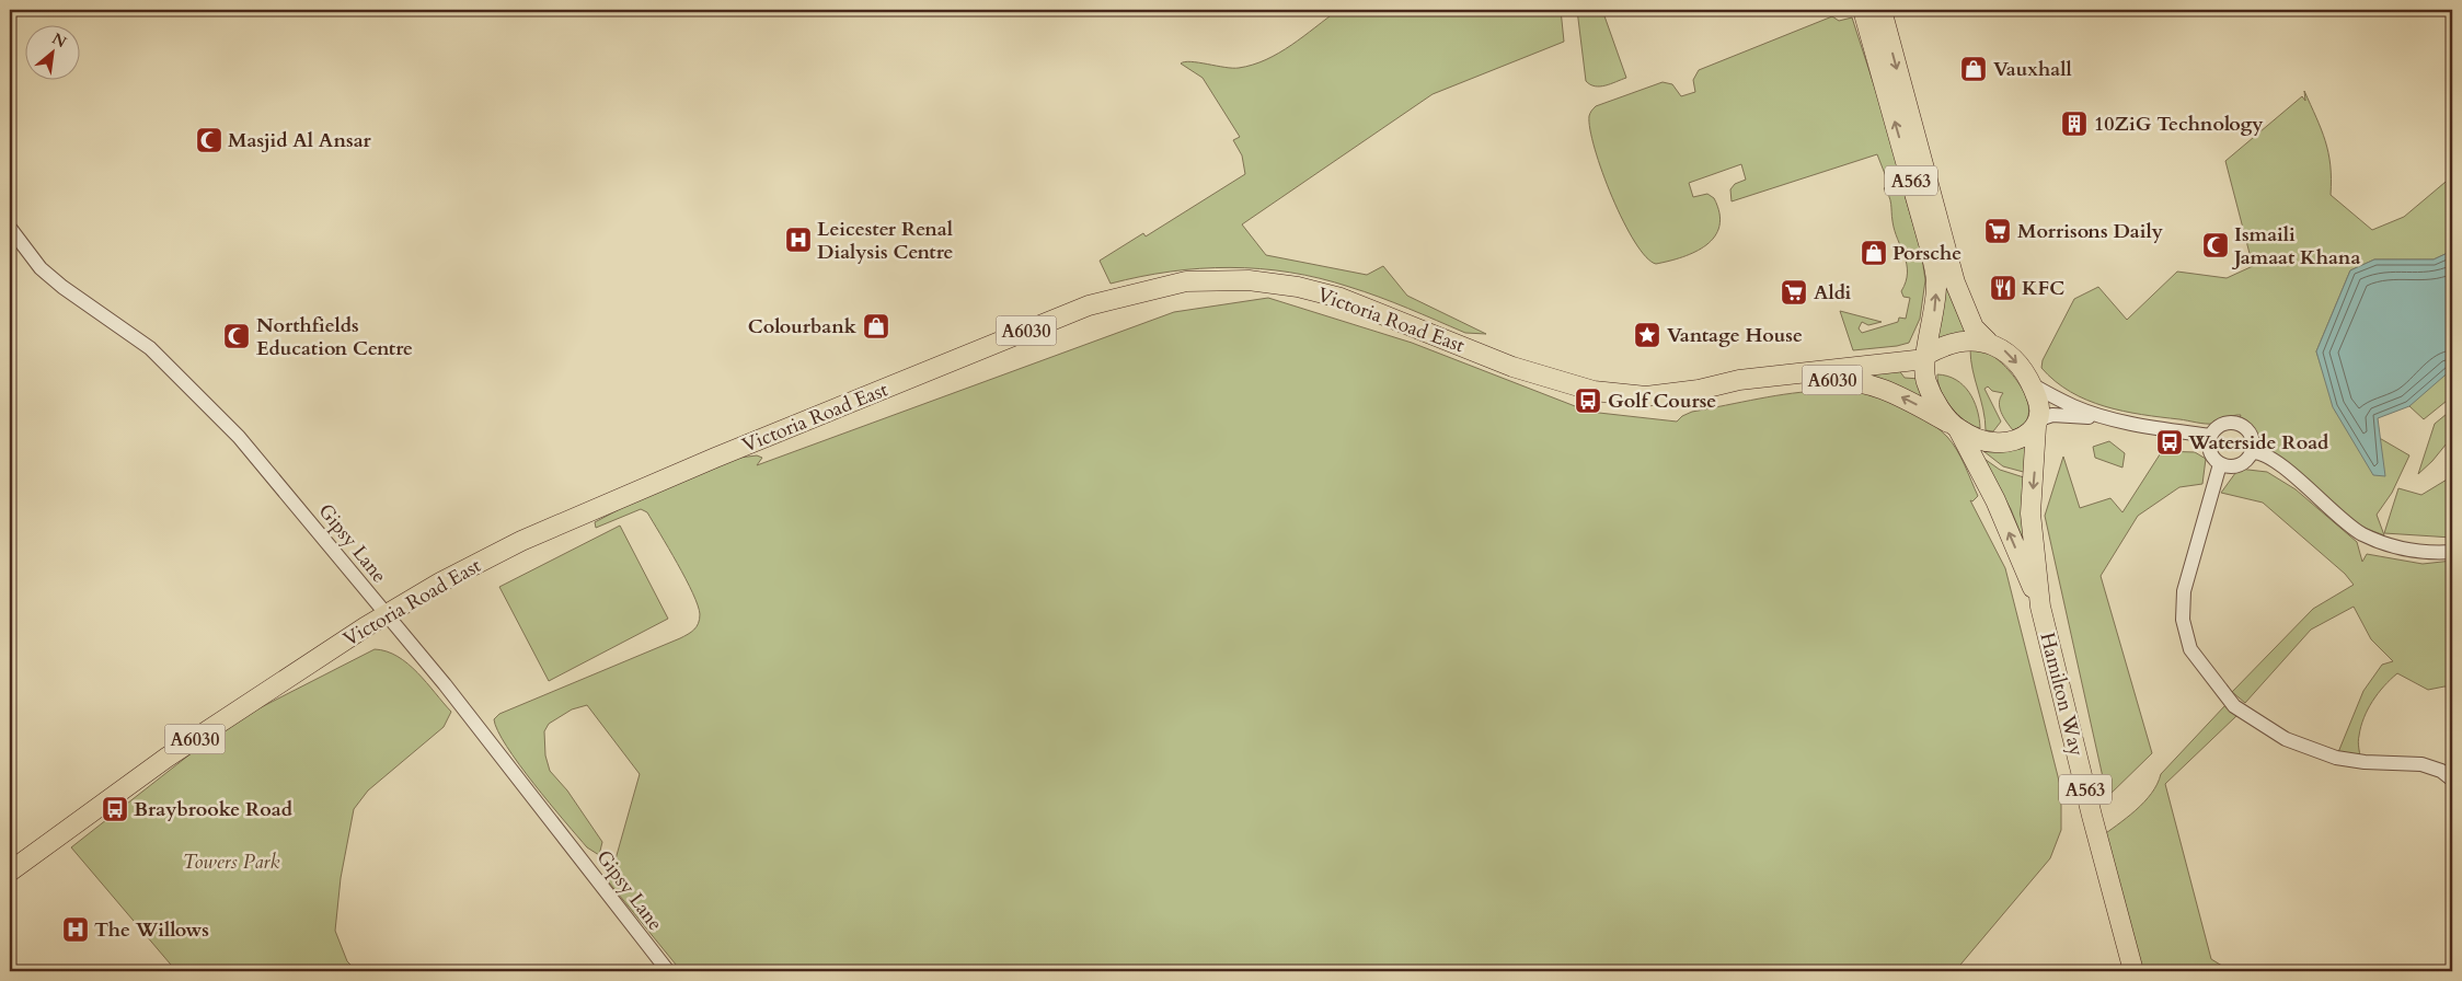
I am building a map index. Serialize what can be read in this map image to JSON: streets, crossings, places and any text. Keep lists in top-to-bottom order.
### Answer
{
  "streets": {
    "highway": [
      "A563",
      "Victoria Road East",
      "A6030",
      "Hamilton Way"
    ],
    "street": ["Gipsy Lane"]
  },
  "crossings": [
    ["A563", "Victoria Road East"],
    ["A563", "Hamilton Way"],
    ["Victoria Road East", "Gipsy Lane"],
    ["Victoria Road East", "Hamilton Way"]
  ],
  "parks": ["Towers Park"],
  "places": {
    "shop": ["Vauxhall", "Porsche", "Colourbank"],
    "building": ["10ZiG Technology"],
    "mosque": ["Masjid Al Ansar", "Ismaili Jamaat Khana", "Northfields Education Centre"],
    "supermarket": ["Morrisons Daily", "Aldi"],
    "hospital": ["Leicester Renal Dialysis Centre", "The Willows"],
    "restaurant": ["KFC"],
    "place": ["Vantage House"],
    "bus stop": ["Golf Course", "Waterside Road", "Braybrooke Road"]
  },
  "north": "top right"
}
